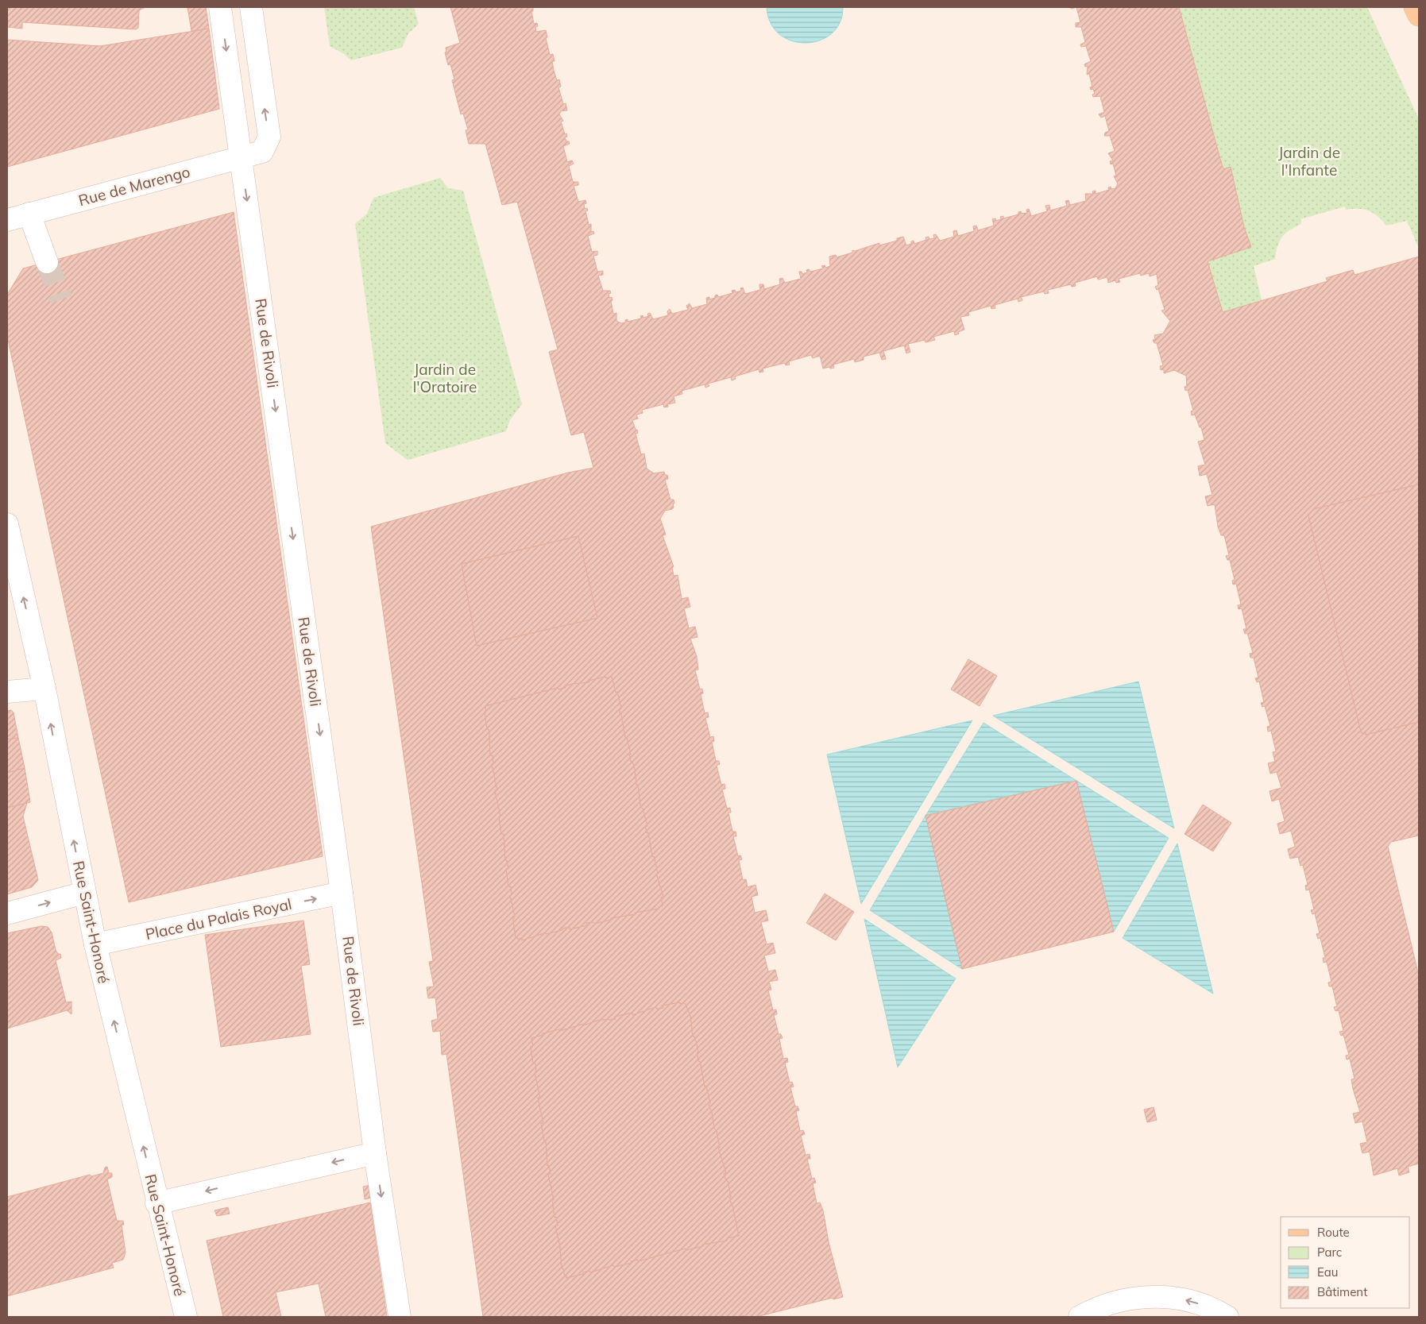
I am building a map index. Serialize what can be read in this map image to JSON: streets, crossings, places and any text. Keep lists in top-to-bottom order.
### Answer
{
  "streets": {
    "street": [
      "Rue de Marengo",
      "Rue de Rivoli",
      "Place du Palais Royal",
      "Rue Saint-Honoré"
    ]
  },
  "crossings": [
    ["Rue de Marengo", "Rue de Rivoli"],
    ["Rue de Rivoli", "Place du Palais Royal"],
    ["Place du Palais Royal", "Rue Saint-Honoré"]
  ],
  "one_way": [
    "Rue de Marengo",
    "Rue de Rivoli",
    "Place du Palais Royal",
    "Rue Saint-Honoré"
  ],
  "parks": ["Jardin de l'Infante", "Jardin de l'Oratoire"],
  "legend": [
    "Route",
    "Parc",
    "Eau",
    "Bâtiment"
  ]
}
